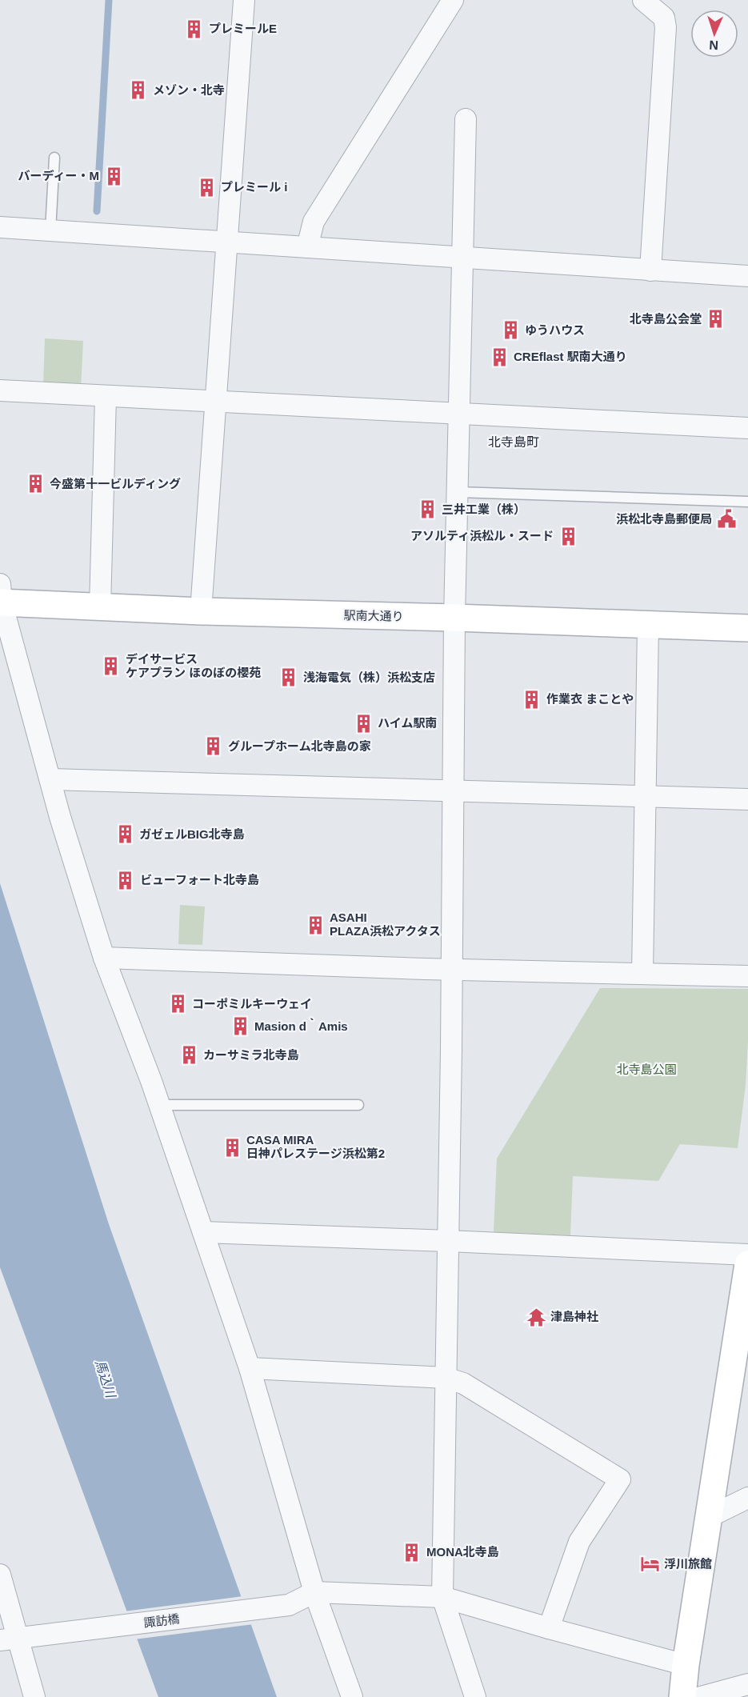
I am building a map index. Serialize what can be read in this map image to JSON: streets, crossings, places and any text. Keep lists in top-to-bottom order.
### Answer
{
  "streets": {
    "street": ["駅南大通り", "諏訪橋"]
  },
  "districts": ["北寺島町"],
  "water": ["馬込川"],
  "parks": ["北寺島公園"],
  "places": {
    "building": [
      "プレミールE",
      "メゾン・北寺",
      "バーディー・M",
      "プレミール i",
      "北寺島公会堂",
      "ゆうハウス",
      "CREflast 駅南大通り",
      "今盛第十一ビルディング",
      "三井工業（株）",
      "アソルティ浜松ル・スード",
      "デイサービス ケアプラン ほのぼの櫻苑",
      "浅海電気（株）浜松支店",
      "作業衣 まことや",
      "ハイム駅南",
      "グループホーム北寺島の家",
      "ガゼェルBIG北寺島",
      "ビューフォート北寺島",
      "ASAHI PLAZA浜松アクタス",
      "コーポミルキーウェイ",
      "Masion d｀Amis",
      "カーサミラ北寺島",
      "CASA MIRA 日神パレステージ浜松第2",
      "MONA北寺島"
    ],
    "public building": ["浜松北寺島郵便局"],
    "temple": ["津島神社"],
    "hotel": ["浮川旅館"]
  },
  "north": "bottom"
}
